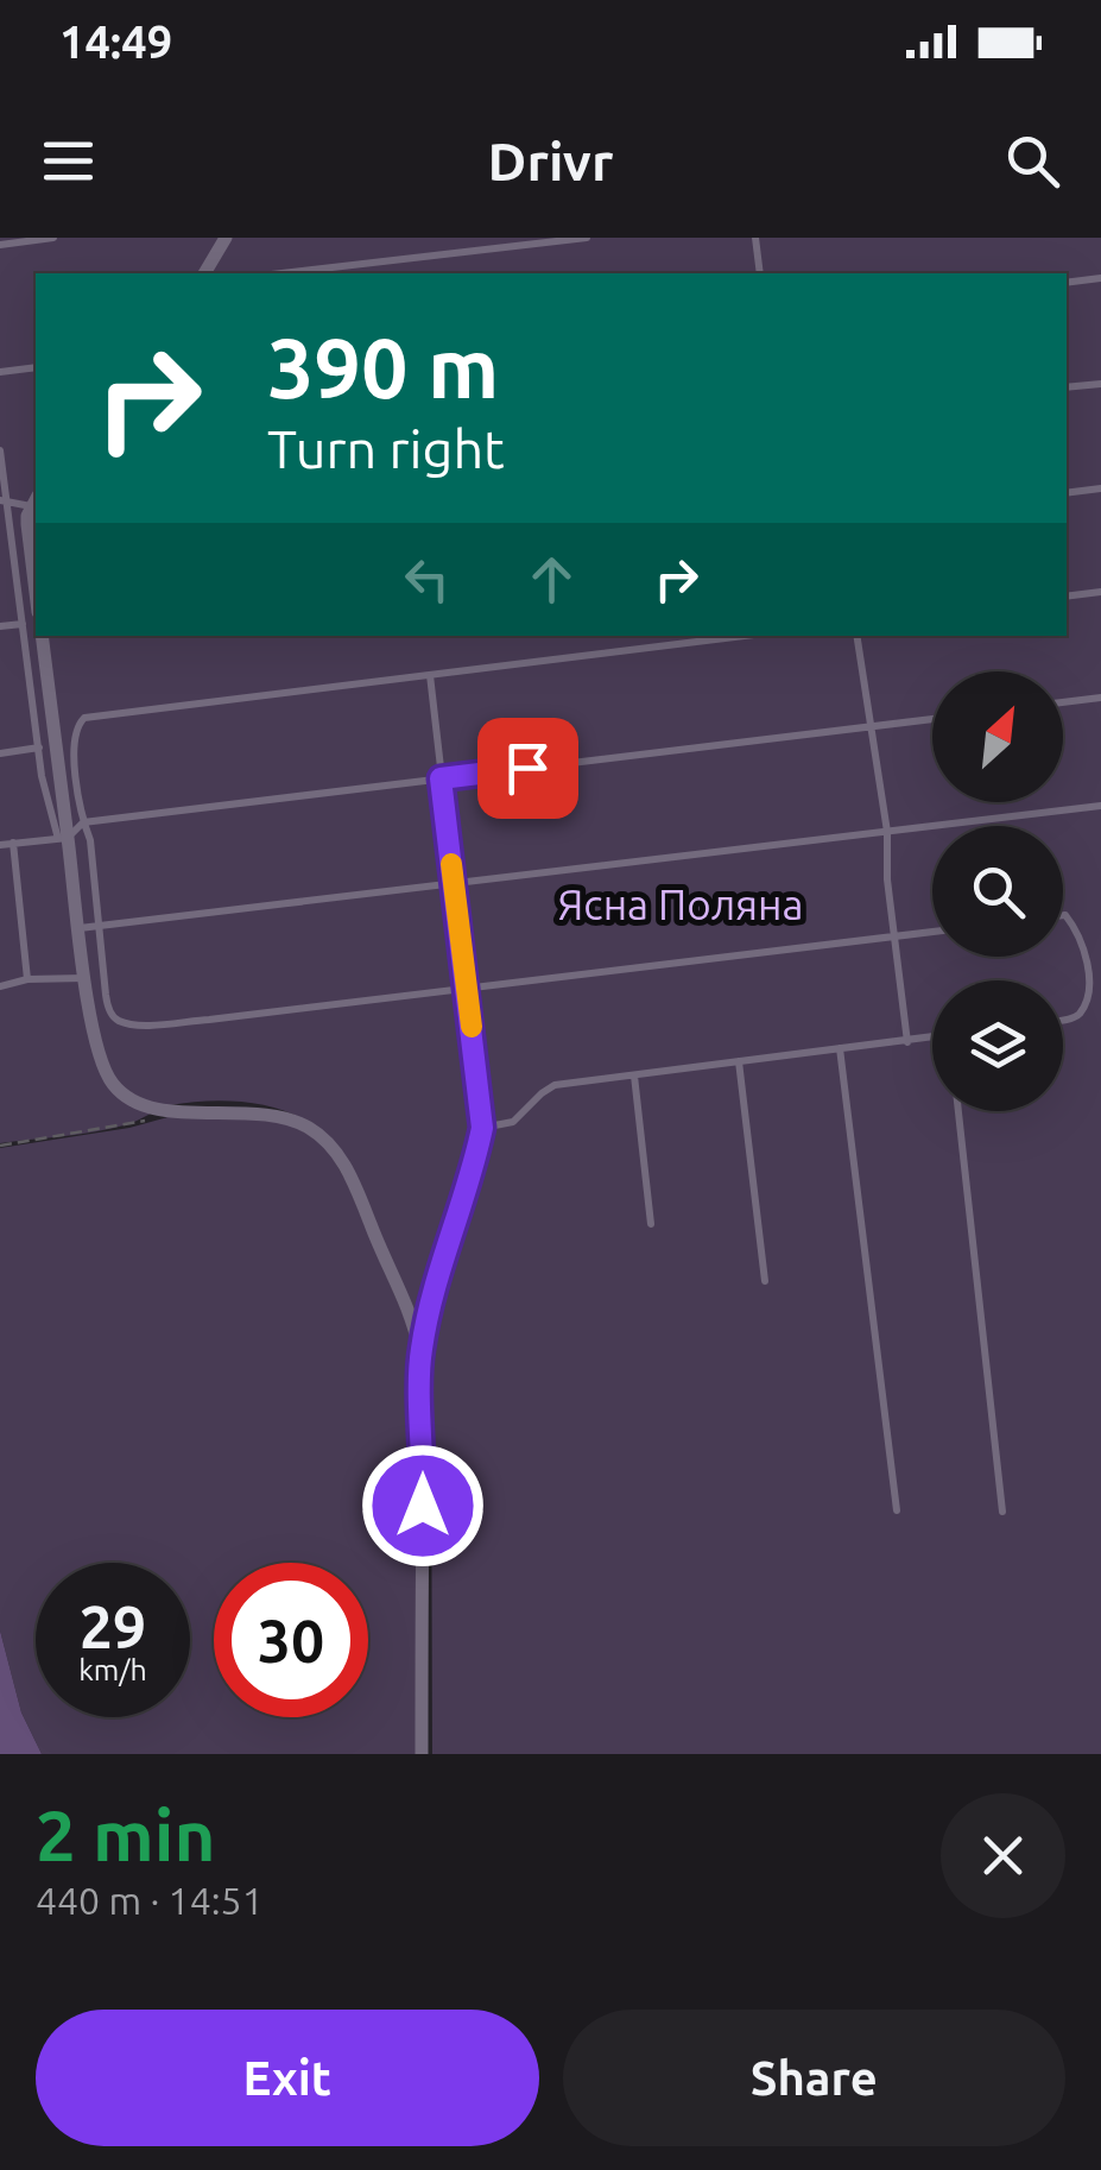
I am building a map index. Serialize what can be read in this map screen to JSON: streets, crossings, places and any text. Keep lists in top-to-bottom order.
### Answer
{
  "parks": ["Ясна Поляна"],
  "north": "top right",
  "page": {
    "status": "14:49",
    "header": "Drivr",
    "turn": ["390 m", "Turn right"],
    "speed": "29 km/h",
    "limit": "30",
    "heading": ["2 min", "440 m · 14:51"],
    "buttons": ["Exit", "Share"]
  }
}
